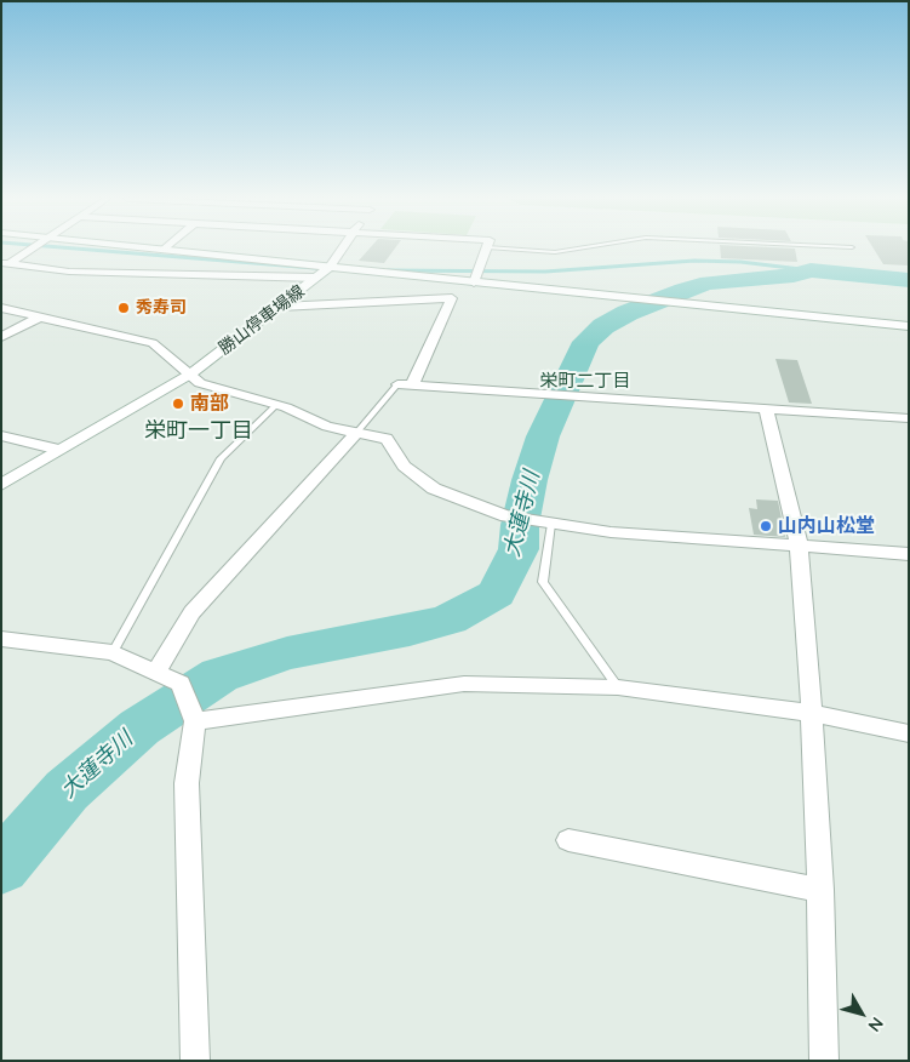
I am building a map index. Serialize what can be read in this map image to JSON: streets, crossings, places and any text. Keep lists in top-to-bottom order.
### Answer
{
  "streets": {
    "main road": ["勝山停車場線"]
  },
  "districts": ["栄町二丁目", "栄町一丁目"],
  "water": ["大蓮寺川"],
  "places": ["秀寿司", "南部", "山内山松堂"],
  "north": "bottom right"
}
